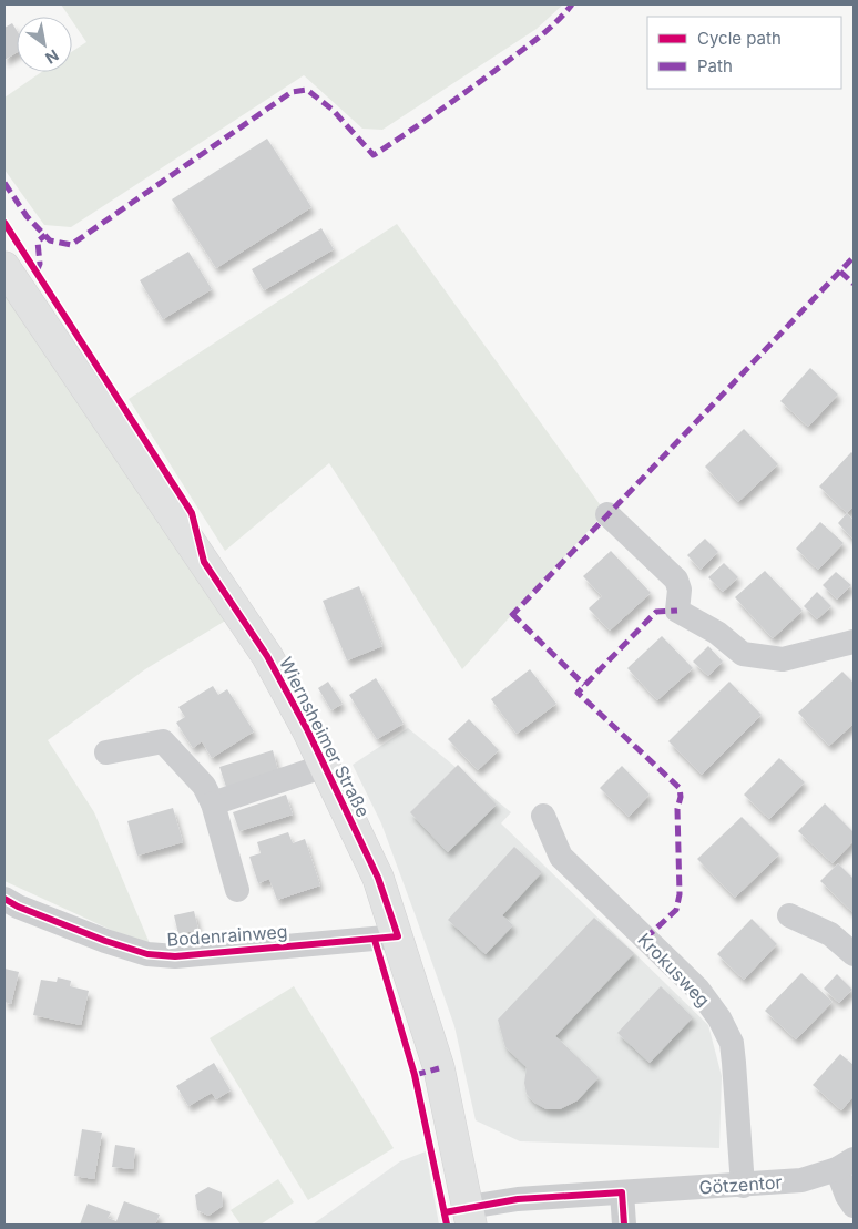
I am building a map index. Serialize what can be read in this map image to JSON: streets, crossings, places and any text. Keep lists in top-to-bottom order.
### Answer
{
  "streets": {
    "main road": ["Wiernsheimer Straße"],
    "street": ["Bodenrainweg", "Krokusweg", "Götzentor"]
  },
  "crossings": [
    ["Wiernsheimer Straße", "Bodenrainweg"],
    ["Wiernsheimer Straße", "Götzentor"],
    ["Krokusweg", "Götzentor"]
  ],
  "legend": ["Cycle path", "Path"],
  "north": "bottom right"
}
